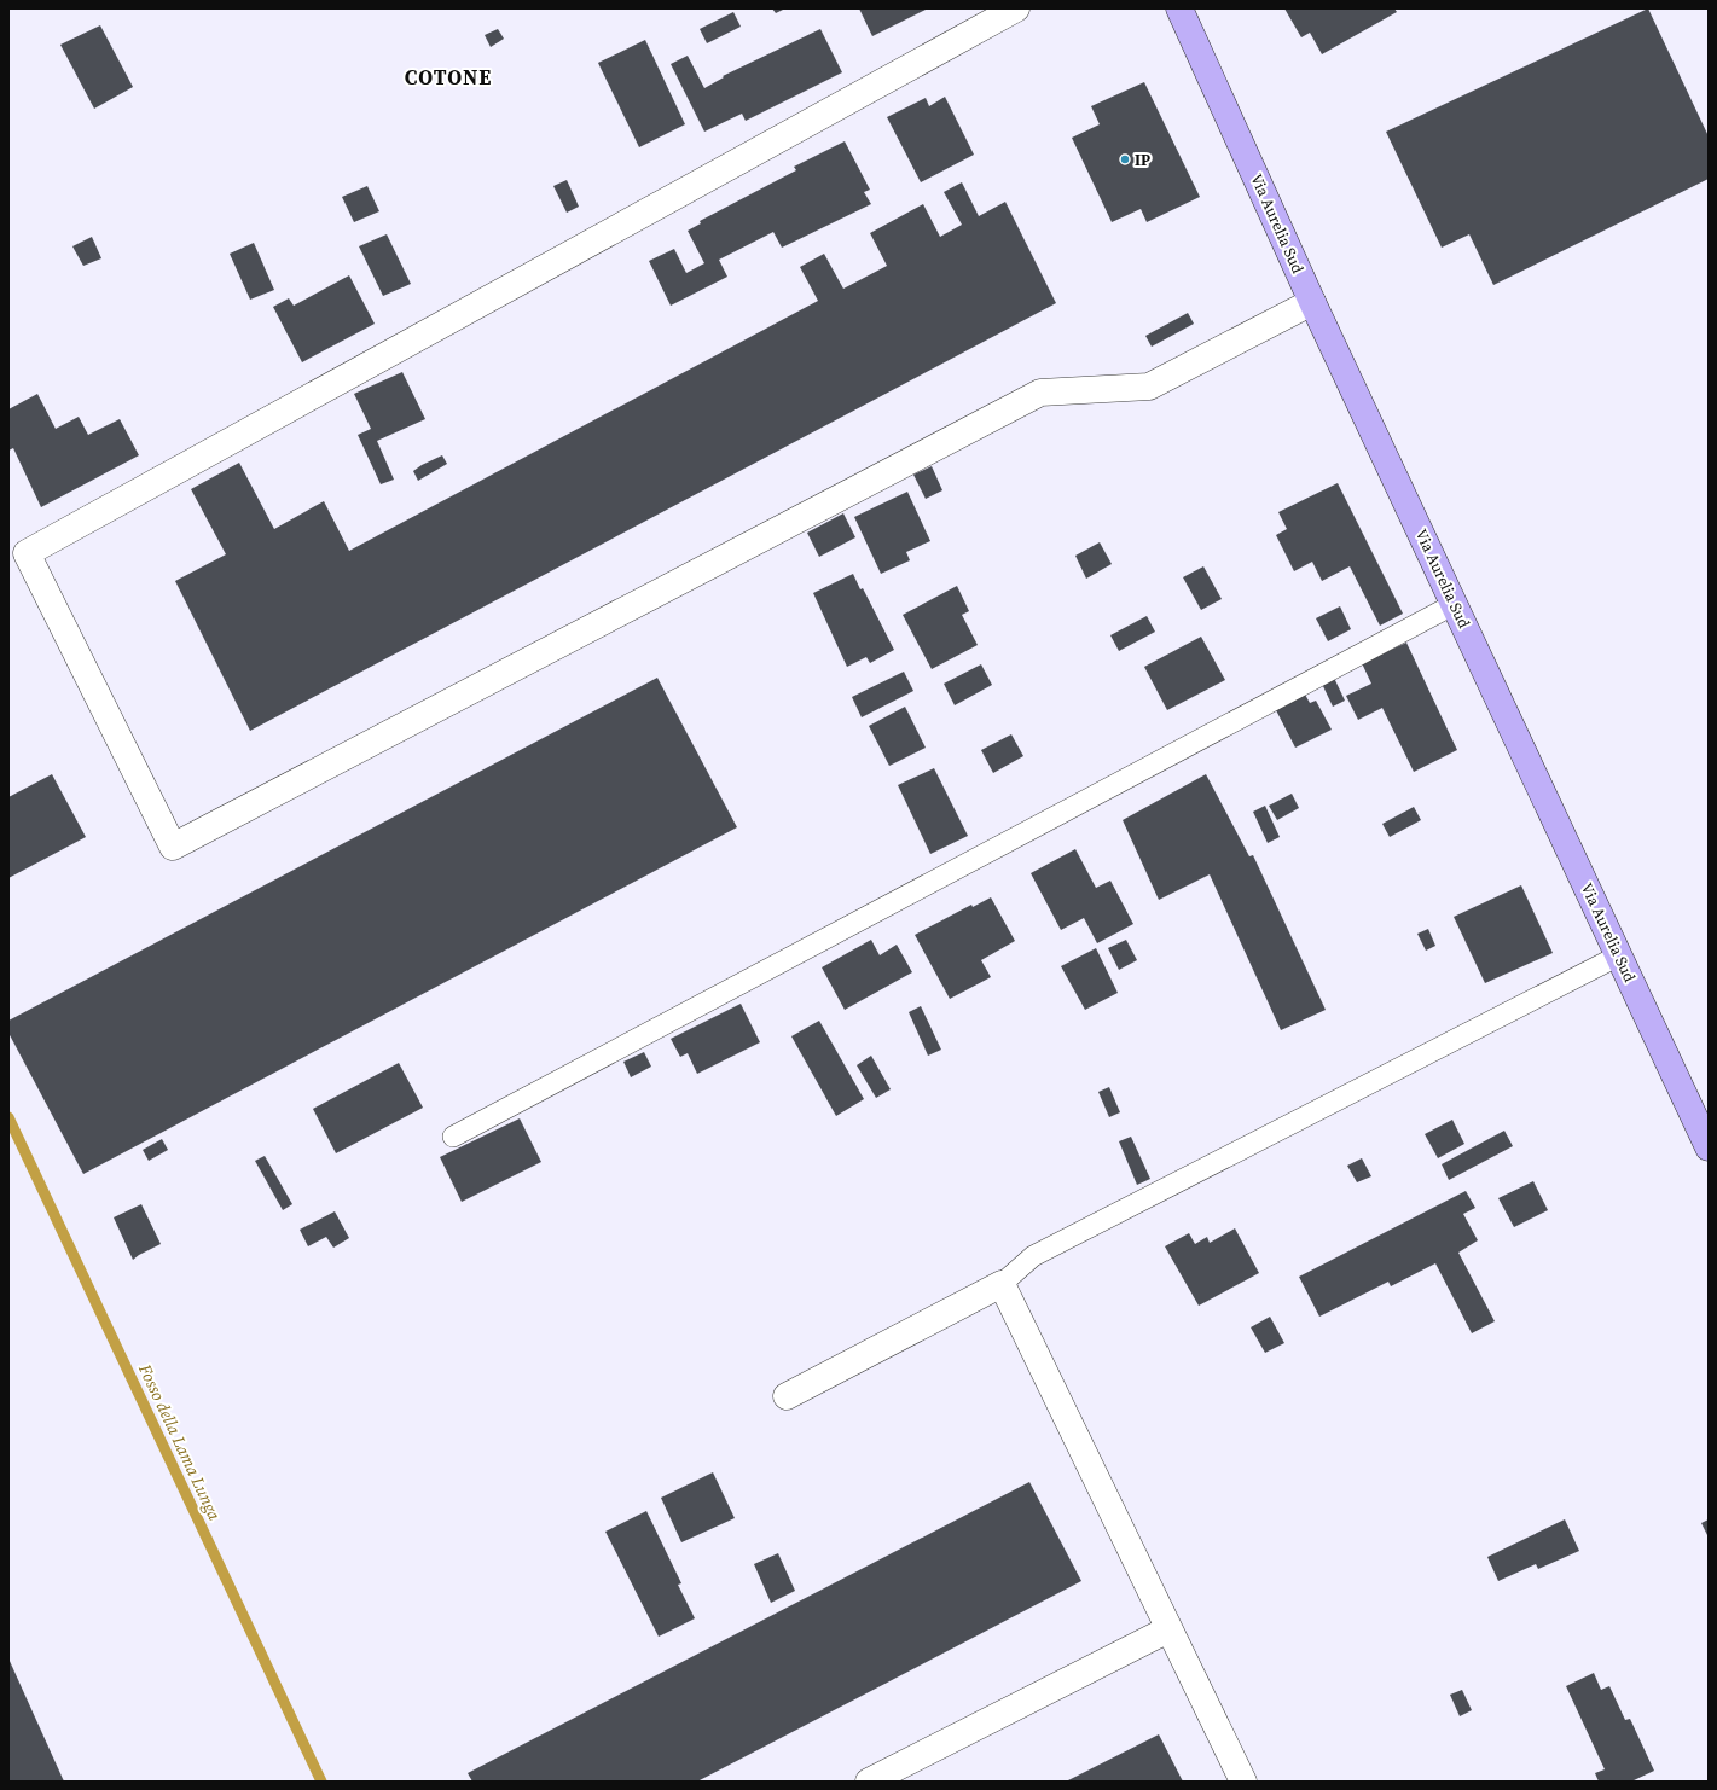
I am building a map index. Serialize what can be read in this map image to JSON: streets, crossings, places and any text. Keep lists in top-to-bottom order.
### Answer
{
  "streets": {
    "main road": ["Via Aurelia Sud"]
  },
  "districts": ["COTONE"],
  "water": ["Fosso della Lama Lunga"],
  "places": ["IP"]
}
